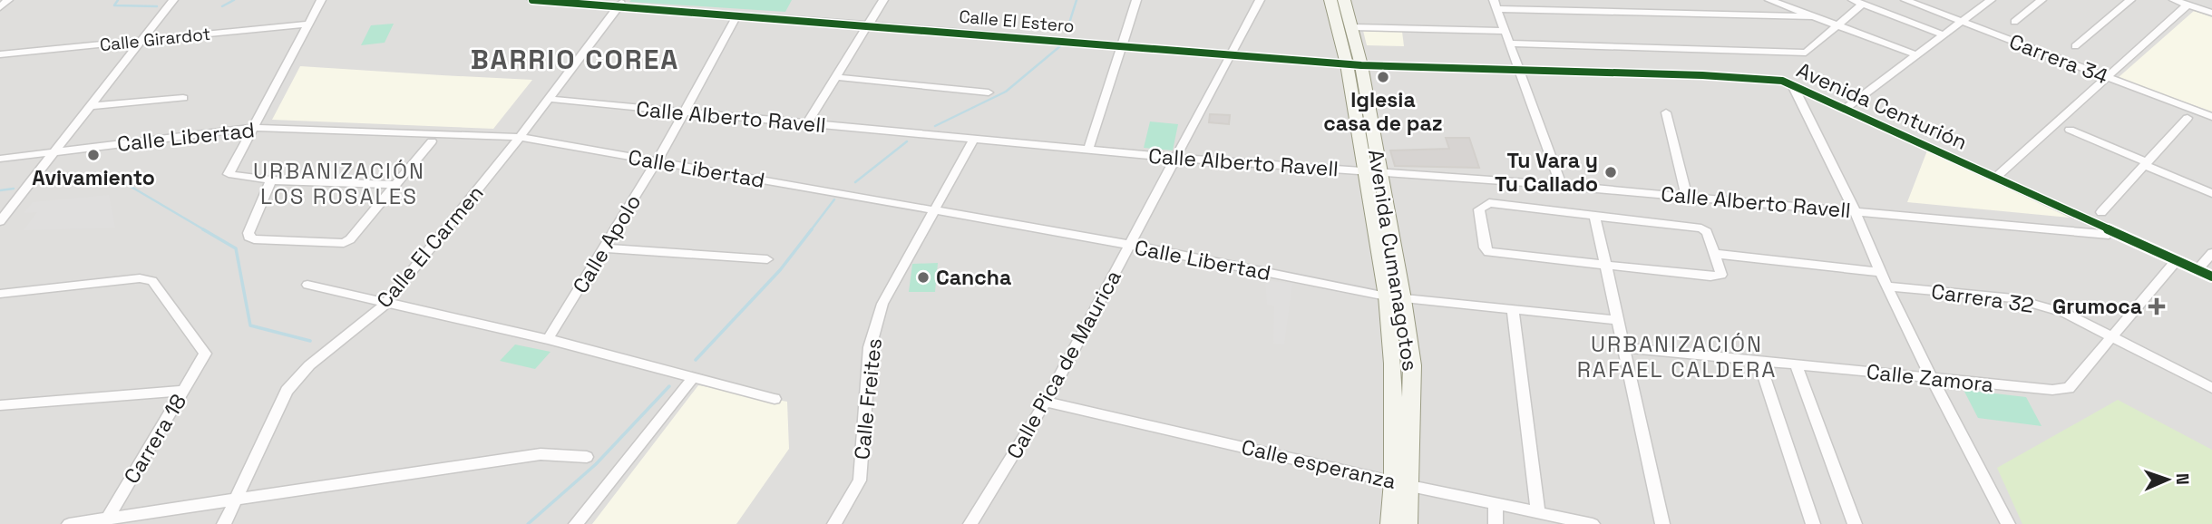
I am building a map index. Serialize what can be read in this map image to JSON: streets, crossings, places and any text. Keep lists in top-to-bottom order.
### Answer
{
  "streets": {
    "street": [
      "Calle El Estero",
      "Calle Girardot",
      "Carrera 34",
      "Avenida Centurión",
      "Calle Alberto Ravell",
      "Calle Libertad",
      "Calle Apolo",
      "Calle El Carmen",
      "Avenida Cumanagotos",
      "Carrera 32",
      "Calle Pica de Maurica",
      "Calle Zamora",
      "Calle Freites",
      "Carrera 18",
      "Calle esperanza"
    ]
  },
  "crossings": [
    ["Calle El Estero", "Avenida Centurión"],
    ["Calle El Estero", "Calle Apolo"],
    ["Calle El Estero", "Calle El Carmen"],
    ["Calle El Estero", "Avenida Cumanagotos"],
    ["Calle El Estero", "Calle Pica de Maurica"],
    ["Avenida Centurión", "Calle Alberto Ravell"],
    ["Avenida Centurión", "Avenida Cumanagotos"],
    ["Avenida Centurión", "Calle Zamora"],
    ["Calle Alberto Ravell", "Calle Apolo"],
    ["Calle Alberto Ravell", "Calle El Carmen"],
    ["Calle Alberto Ravell", "Avenida Cumanagotos"],
    ["Calle Alberto Ravell", "Calle Pica de Maurica"],
    ["Calle Alberto Ravell", "Calle Freites"],
    ["Calle Libertad", "Calle Apolo"],
    ["Calle Libertad", "Calle El Carmen"],
    ["Calle Libertad", "Avenida Cumanagotos"],
    ["Calle Libertad", "Calle Pica de Maurica"],
    ["Calle Libertad", "Calle Freites"],
    ["Avenida Cumanagotos", "Calle esperanza"],
    ["Carrera 32", "Calle Zamora"],
    ["Calle Pica de Maurica", "Calle esperanza"]
  ],
  "districts": ["BARRIO COREA", "URBANIZACIÓN LOS ROSALES", "URBANIZACIÓN RAFAEL CALDERA"],
  "places": {
    "other": [
      "Iglesia casa de paz",
      "Avivamiento",
      "Tu Vara y Tu Callado",
      "Cancha"
    ],
    "health": ["Grumoca"]
  },
  "north": "right"
}
